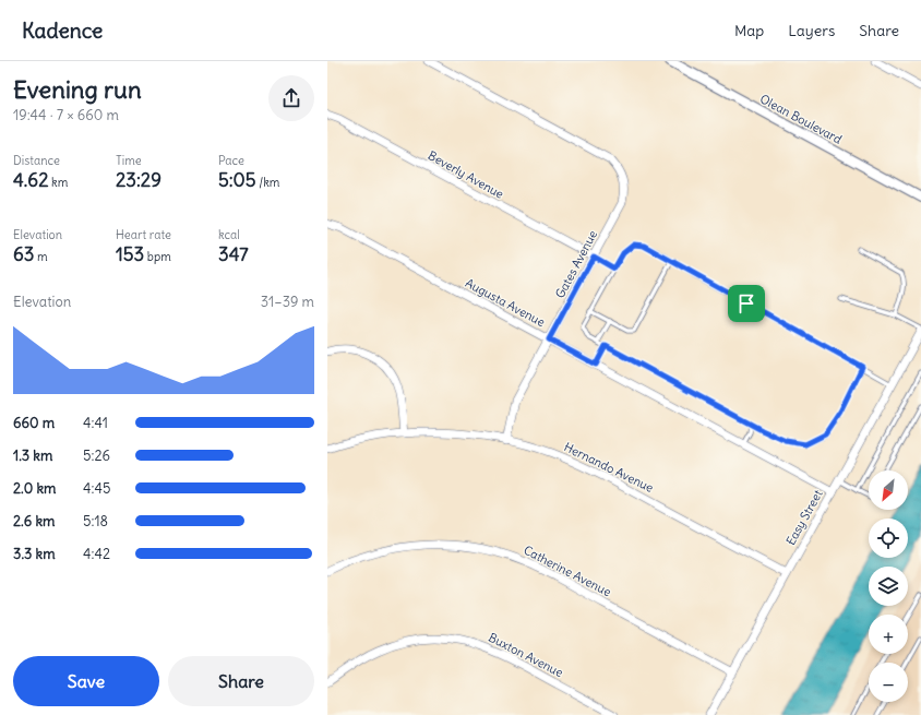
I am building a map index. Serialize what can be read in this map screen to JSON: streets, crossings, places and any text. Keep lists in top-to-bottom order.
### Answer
{
  "streets": {
    "street": [
      "Olean Boulevard",
      "Beverly Avenue",
      "Gates Avenue",
      "Augusta Avenue",
      "Hernando Avenue",
      "Easy Street",
      "Catherine Avenue",
      "Buxton Avenue"
    ]
  },
  "crossings": [
    ["Beverly Avenue", "Gates Avenue"],
    ["Gates Avenue", "Augusta Avenue"],
    ["Gates Avenue", "Hernando Avenue"],
    ["Augusta Avenue", "Easy Street"],
    ["Hernando Avenue", "Easy Street"],
    ["Easy Street", "Catherine Avenue"]
  ],
  "north": "bottom left",
  "page": {
    "header": "Kadence",
    "nav": ["Map", "Layers", "Share"],
    "heading": ["Evening run", "19:44 · 7 × 660 m"],
    "stats": [
      ["Distance", "4.62 km"],
      ["Time", "23:29"],
      ["Pace", "5:05 /km"],
      ["Elevation", "63 m"],
      ["Heart rate", "153 bpm"],
      ["kcal", "347"]
    ],
    "chart": ["Elevation", "31–39 m"],
    "list": [
      {
        "name": "660 m",
        "note": "4:41"
      },
      {
        "name": "1.3 km",
        "note": "5:26"
      },
      {
        "name": "2.0 km",
        "note": "4:45"
      },
      {
        "name": "2.6 km",
        "note": "5:18"
      },
      {
        "name": "3.3 km",
        "note": "4:42"
      }
    ],
    "map_buttons": ["+", "−"],
    "buttons": ["Save", "Share"]
  }
}
